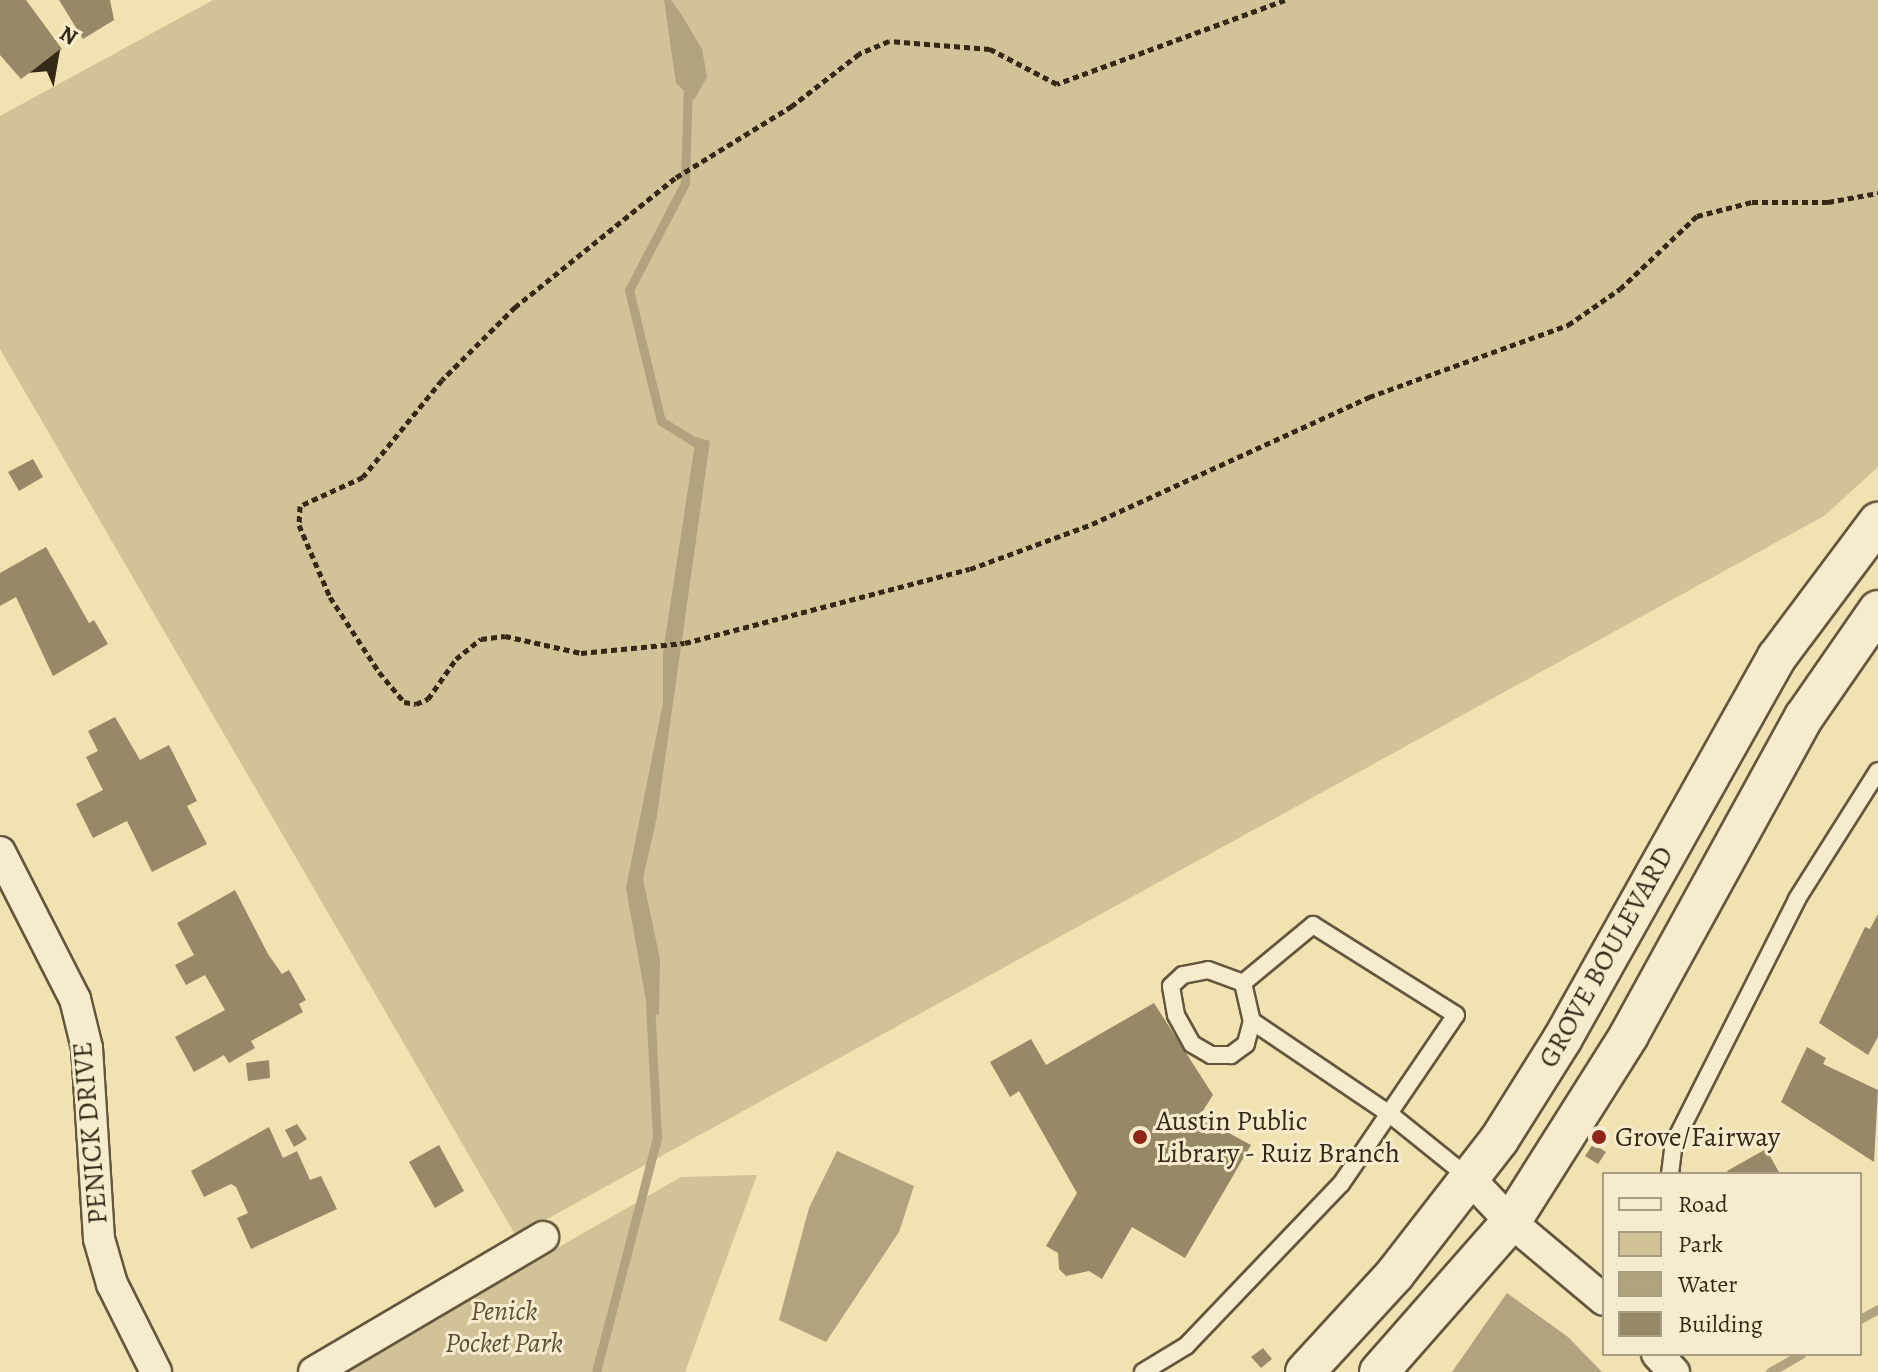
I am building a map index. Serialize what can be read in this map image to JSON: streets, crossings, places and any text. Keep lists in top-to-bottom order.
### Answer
{
  "streets": {
    "street": ["GROVE BOULEVARD", "PENICK DRIVE"]
  },
  "parks": ["Penick Pocket Park"],
  "places": ["Austin Public Library - Ruiz Branch", "Grove/Fairway"],
  "legend": [
    "Road",
    "Park",
    "Water",
    "Building"
  ],
  "north": "top right"
}
